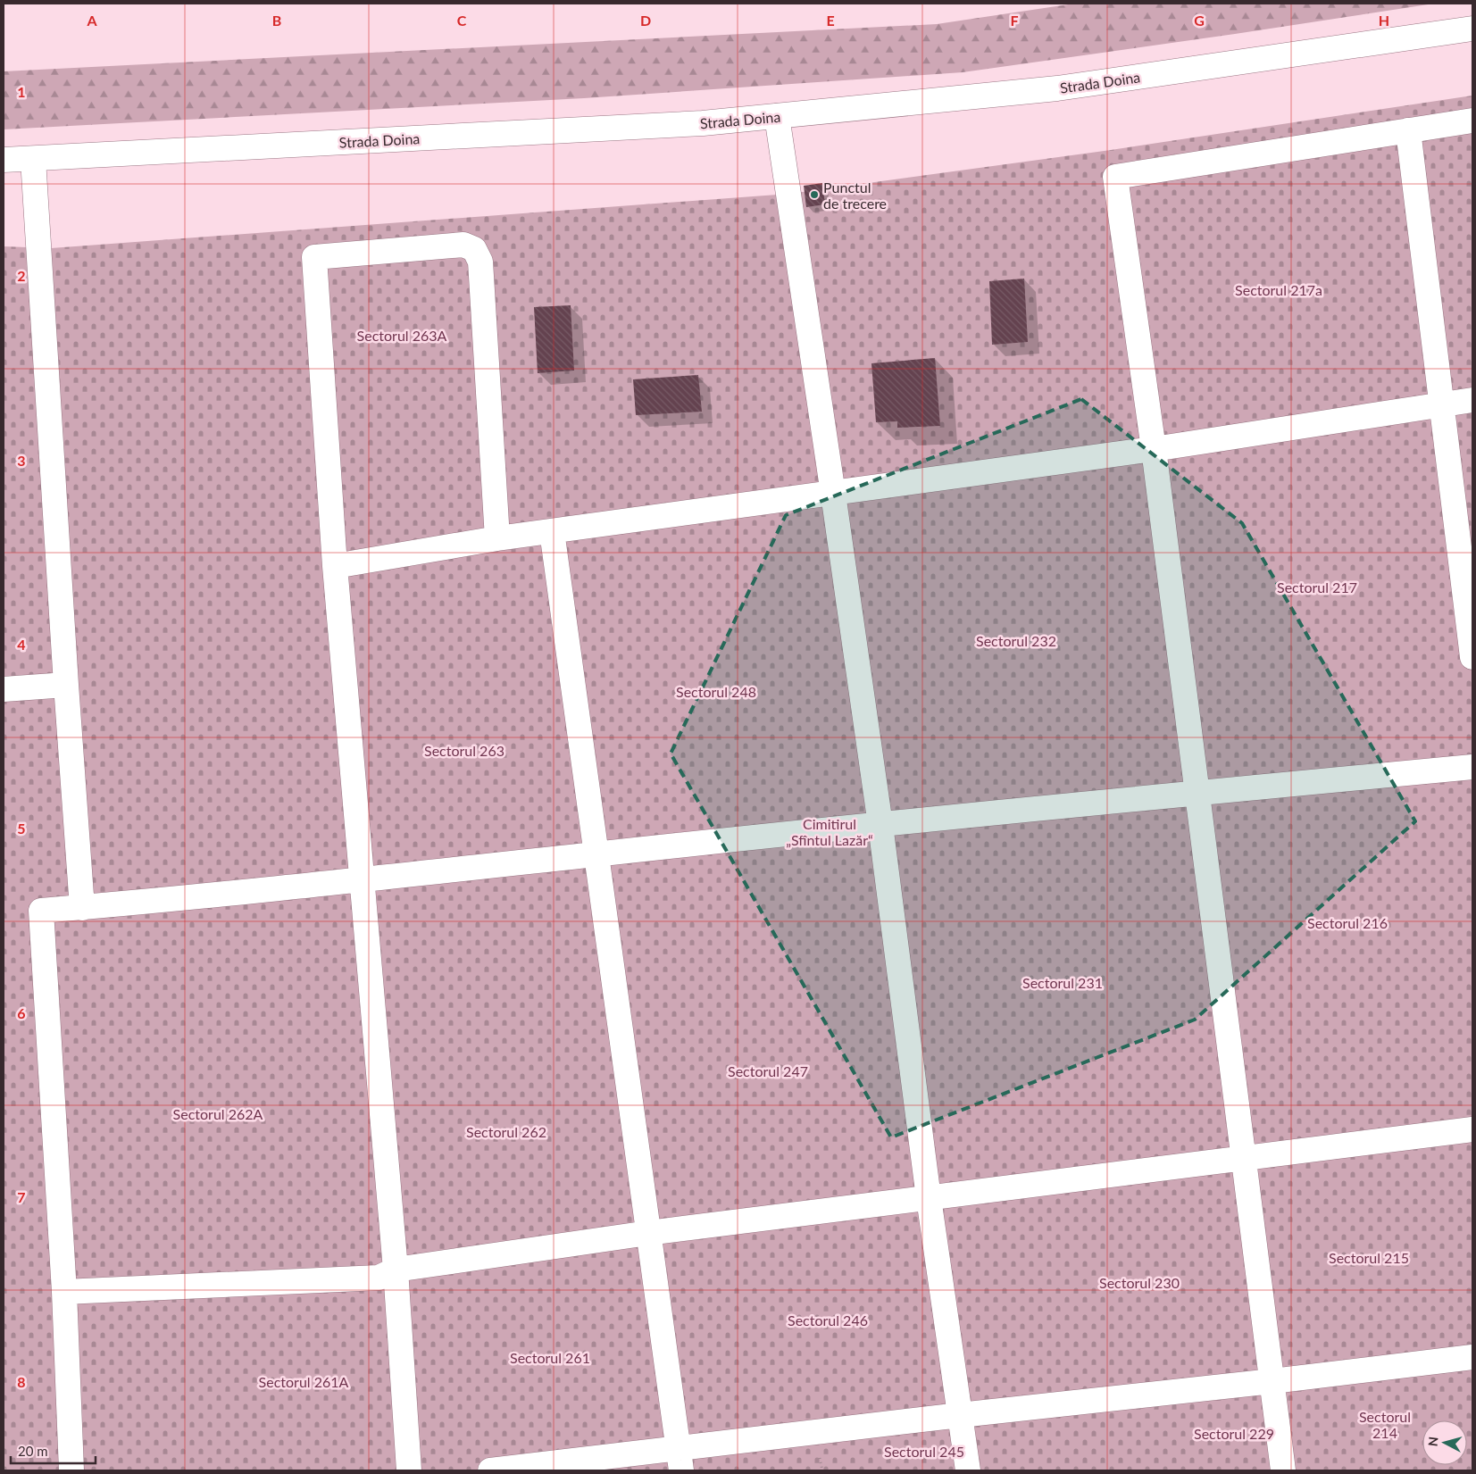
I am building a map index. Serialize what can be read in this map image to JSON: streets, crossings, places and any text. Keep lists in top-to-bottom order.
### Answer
{
  "streets": {
    "main road": ["Strada Doina"]
  },
  "parks": [
    "Sectorul 217a",
    "Sectorul 263A",
    "Sectorul 217",
    "Sectorul 232",
    "Sectorul 248",
    "Sectorul 263",
    "Cimitirul „Sfîntul Lazăr“",
    "Sectorul 216",
    "Sectorul 231",
    "Sectorul 247",
    "Sectorul 262A",
    "Sectorul 262",
    "Sectorul 215",
    "Sectorul 230",
    "Sectorul 246",
    "Sectorul 261",
    "Sectorul 261A",
    "Sectorul 214",
    "Sectorul 229",
    "Sectorul 245"
  ],
  "places": ["Punctul de trecere"],
  "scale_bar": "20 m",
  "north": "left",
  "grid": {
    "columns": [
      "A",
      "B",
      "C",
      "D",
      "E",
      "F",
      "G",
      "H"
    ],
    "rows": [
      "1",
      "2",
      "3",
      "4",
      "5",
      "6",
      "7",
      "8"
    ]
  }
}
